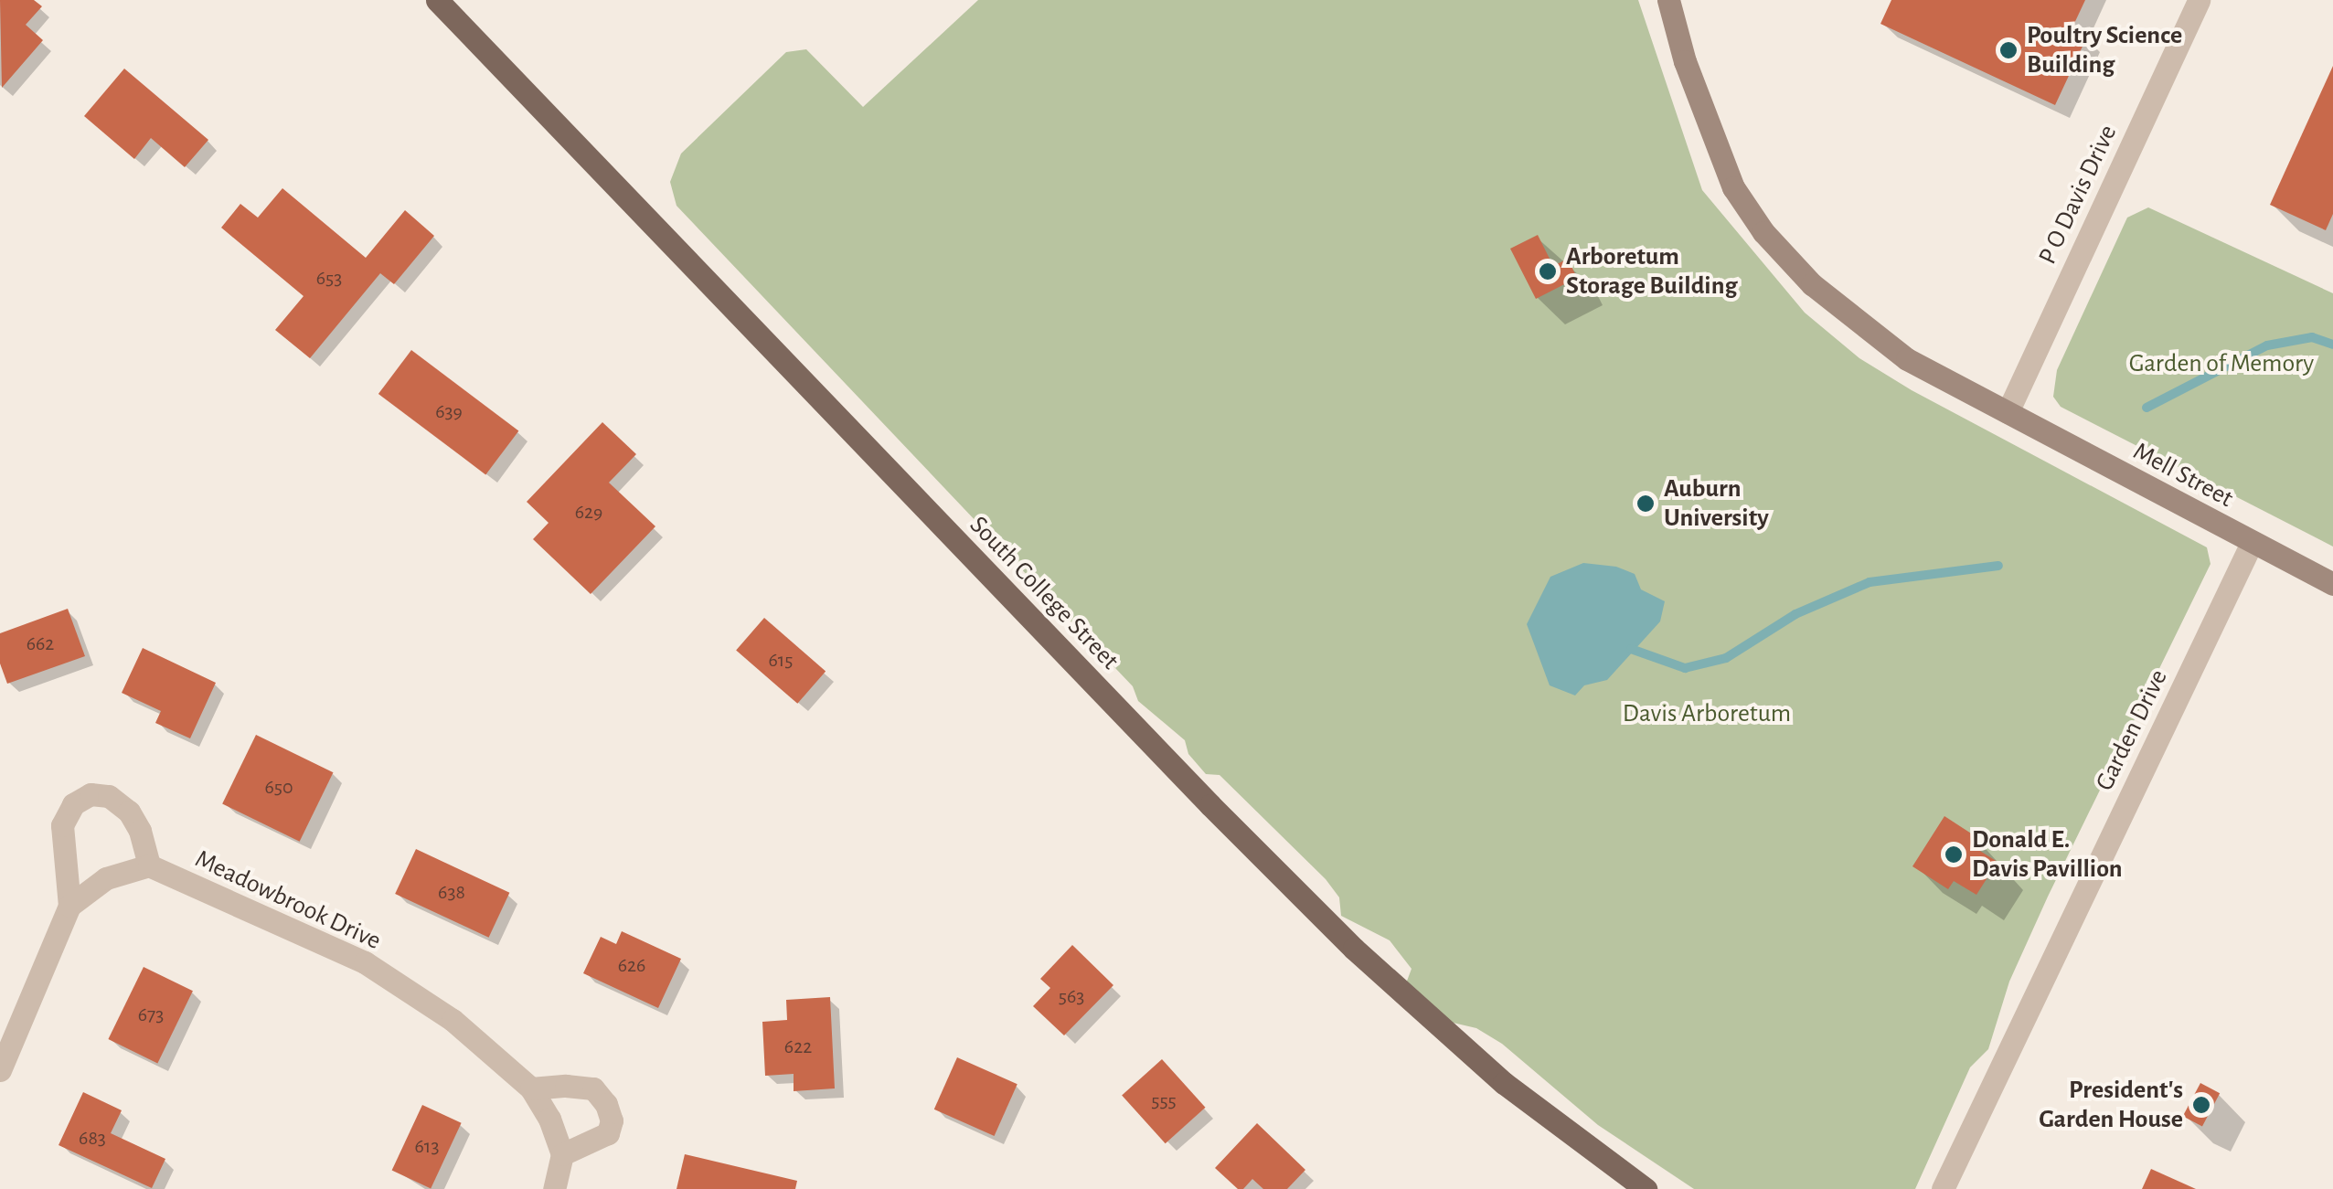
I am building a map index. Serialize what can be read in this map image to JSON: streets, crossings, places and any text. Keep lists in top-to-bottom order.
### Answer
{
  "streets": {
    "main road": ["South College Street"],
    "street": [
      "P O Davis Drive",
      "Mell Street",
      "Garden Drive",
      "Meadowbrook Drive"
    ]
  },
  "crossings": [
    ["P O Davis Drive", "Mell Street"],
    ["Mell Street", "Garden Drive"]
  ],
  "parks": ["Garden of Memory", "Davis Arboretum"],
  "places": [
    "Poultry Science Building",
    "Arboretum Storage Building",
    "Auburn University",
    "Donald E. Davis Pavillion",
    "President's Garden House"
  ],
  "house_numbers": [
    "653",
    "639",
    "629",
    "662",
    "615",
    "650",
    "638",
    "626",
    "563",
    "673",
    "622",
    "555",
    "683",
    "613"
  ]
}
